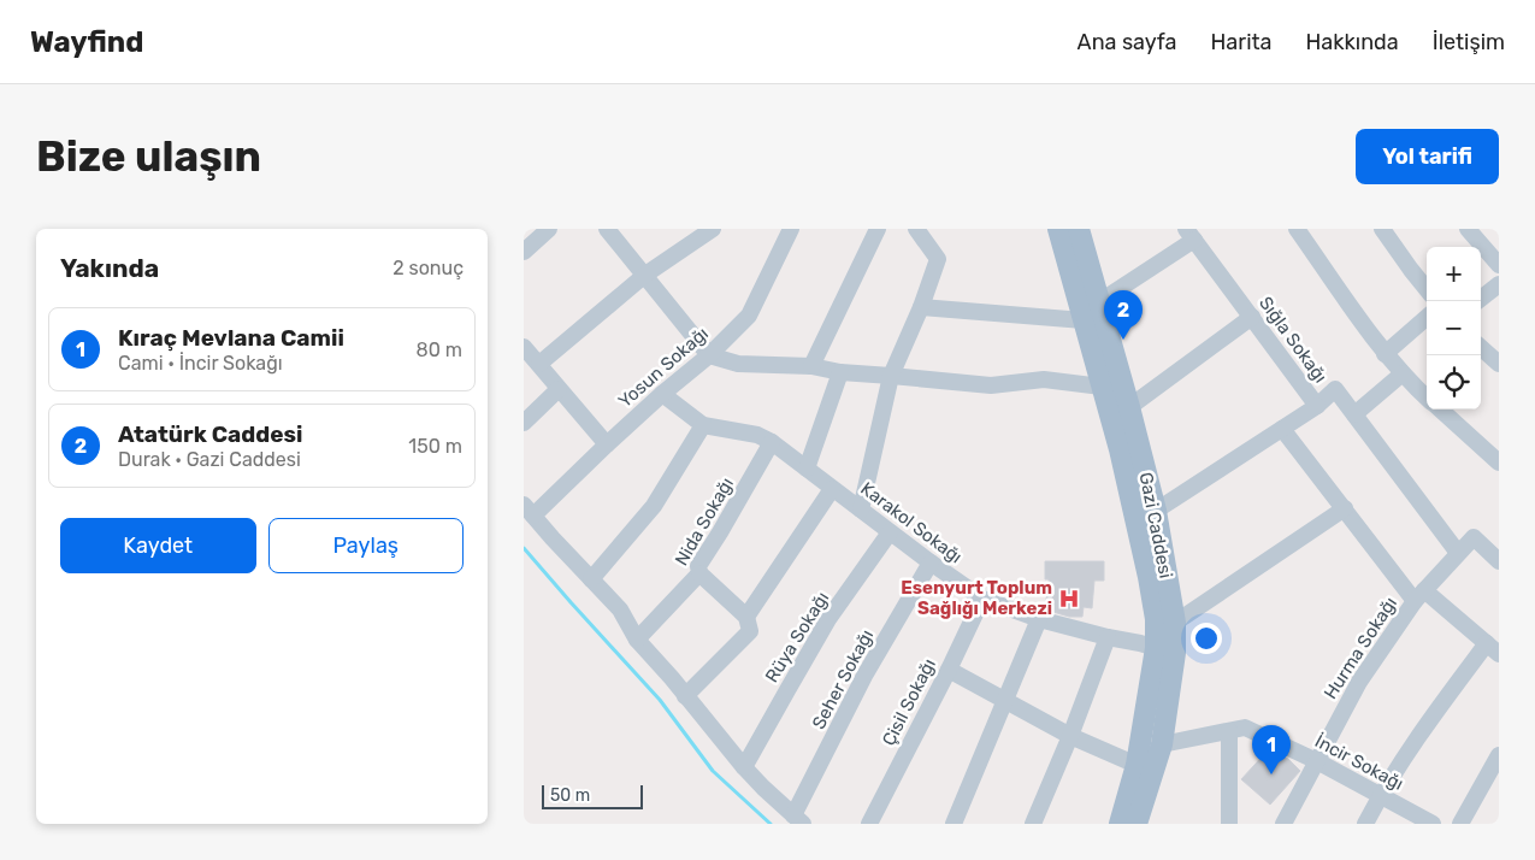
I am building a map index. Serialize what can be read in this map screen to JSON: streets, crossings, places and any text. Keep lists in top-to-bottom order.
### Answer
{
  "streets": {
    "main road": ["Gazi Caddesi"],
    "street": [
      "Sığla Sokağı",
      "Yosun Sokağı",
      "Nida Sokağı",
      "Karakol Sokağı",
      "Rüya Sokağı",
      "Hurma Sokağı",
      "Seher Sokağı",
      "Çisil Sokağı",
      "İncir Sokağı"
    ]
  },
  "crossings": [
    ["Sığla Sokağı", "Hurma Sokağı"],
    ["Yosun Sokağı", "Karakol Sokağı"],
    ["Nida Sokağı", "Karakol Sokağı"],
    ["Karakol Sokağı", "Gazi Caddesi"],
    ["Karakol Sokağı", "Rüya Sokağı"],
    ["Karakol Sokağı", "Seher Sokağı"],
    ["Karakol Sokağı", "Çisil Sokağı"],
    ["Gazi Caddesi", "İncir Sokağı"],
    ["Hurma Sokağı", "İncir Sokağı"]
  ],
  "places": {
    "hospital": ["Esenyurt Toplum Sağlığı Merkezi"]
  },
  "scale_bar": "50 m",
  "page": {
    "header": "Wayfind",
    "nav": [
      "Ana sayfa",
      "Harita",
      "Hakkında",
      "İletişim"
    ],
    "buttons": [
      "Yol tarifi",
      ["Kaydet", "Paylaş"]
    ],
    "title": "Bize ulaşın",
    "heading": ["Yakında", "2 sonuç"],
    "map_buttons": ["+", "−"],
    "pins": ["2", "1"],
    "list": [
      {
        "mark": "1",
        "name": "Kıraç Mevlana Camii",
        "note": "Cami · İncir Sokağı",
        "value": "80 m"
      },
      {
        "mark": "2",
        "name": "Atatürk Caddesi",
        "note": "Durak · Gazi Caddesi",
        "value": "150 m"
      }
    ],
    "scale": "50 m"
  }
}
